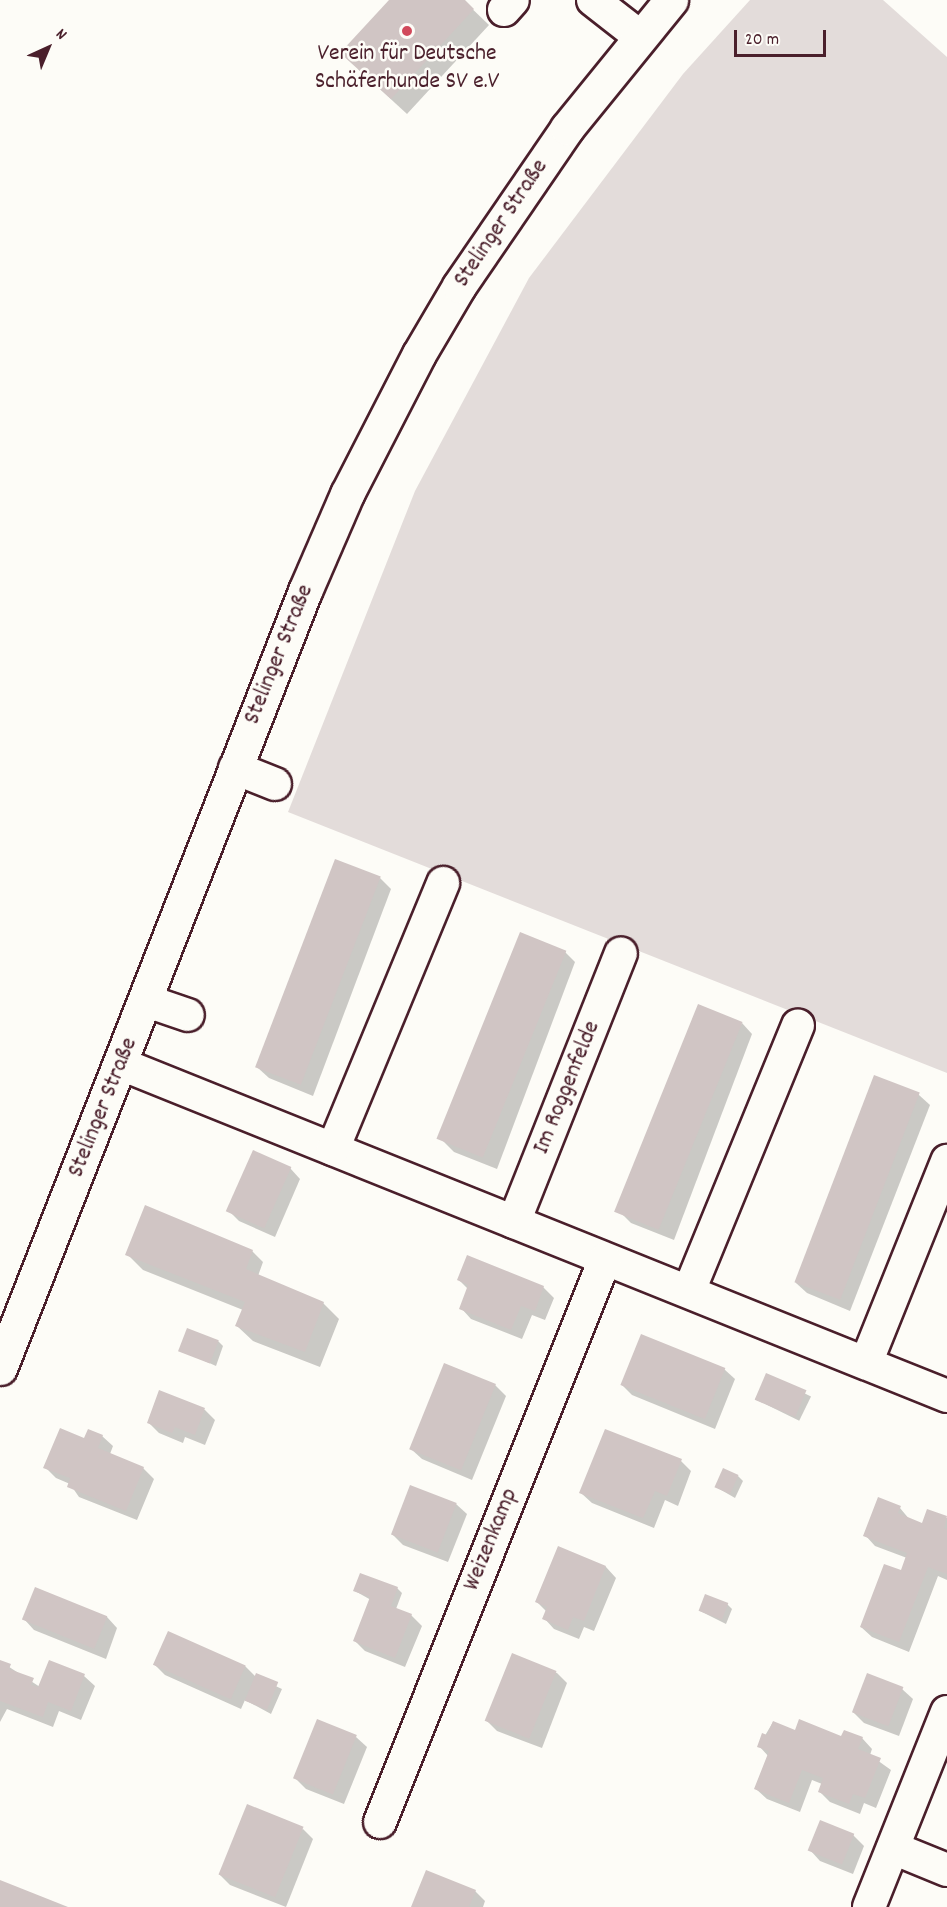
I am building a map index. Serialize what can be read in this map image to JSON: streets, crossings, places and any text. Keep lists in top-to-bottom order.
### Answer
{
  "streets": {
    "main road": ["Stelinger Straße"],
    "street": ["Im Roggenfelde", "Weizenkamp"]
  },
  "places": ["Verein für Deutsche Schäferhunde SV e.V"],
  "scale_bar": "20 m",
  "north": "top right"
}
